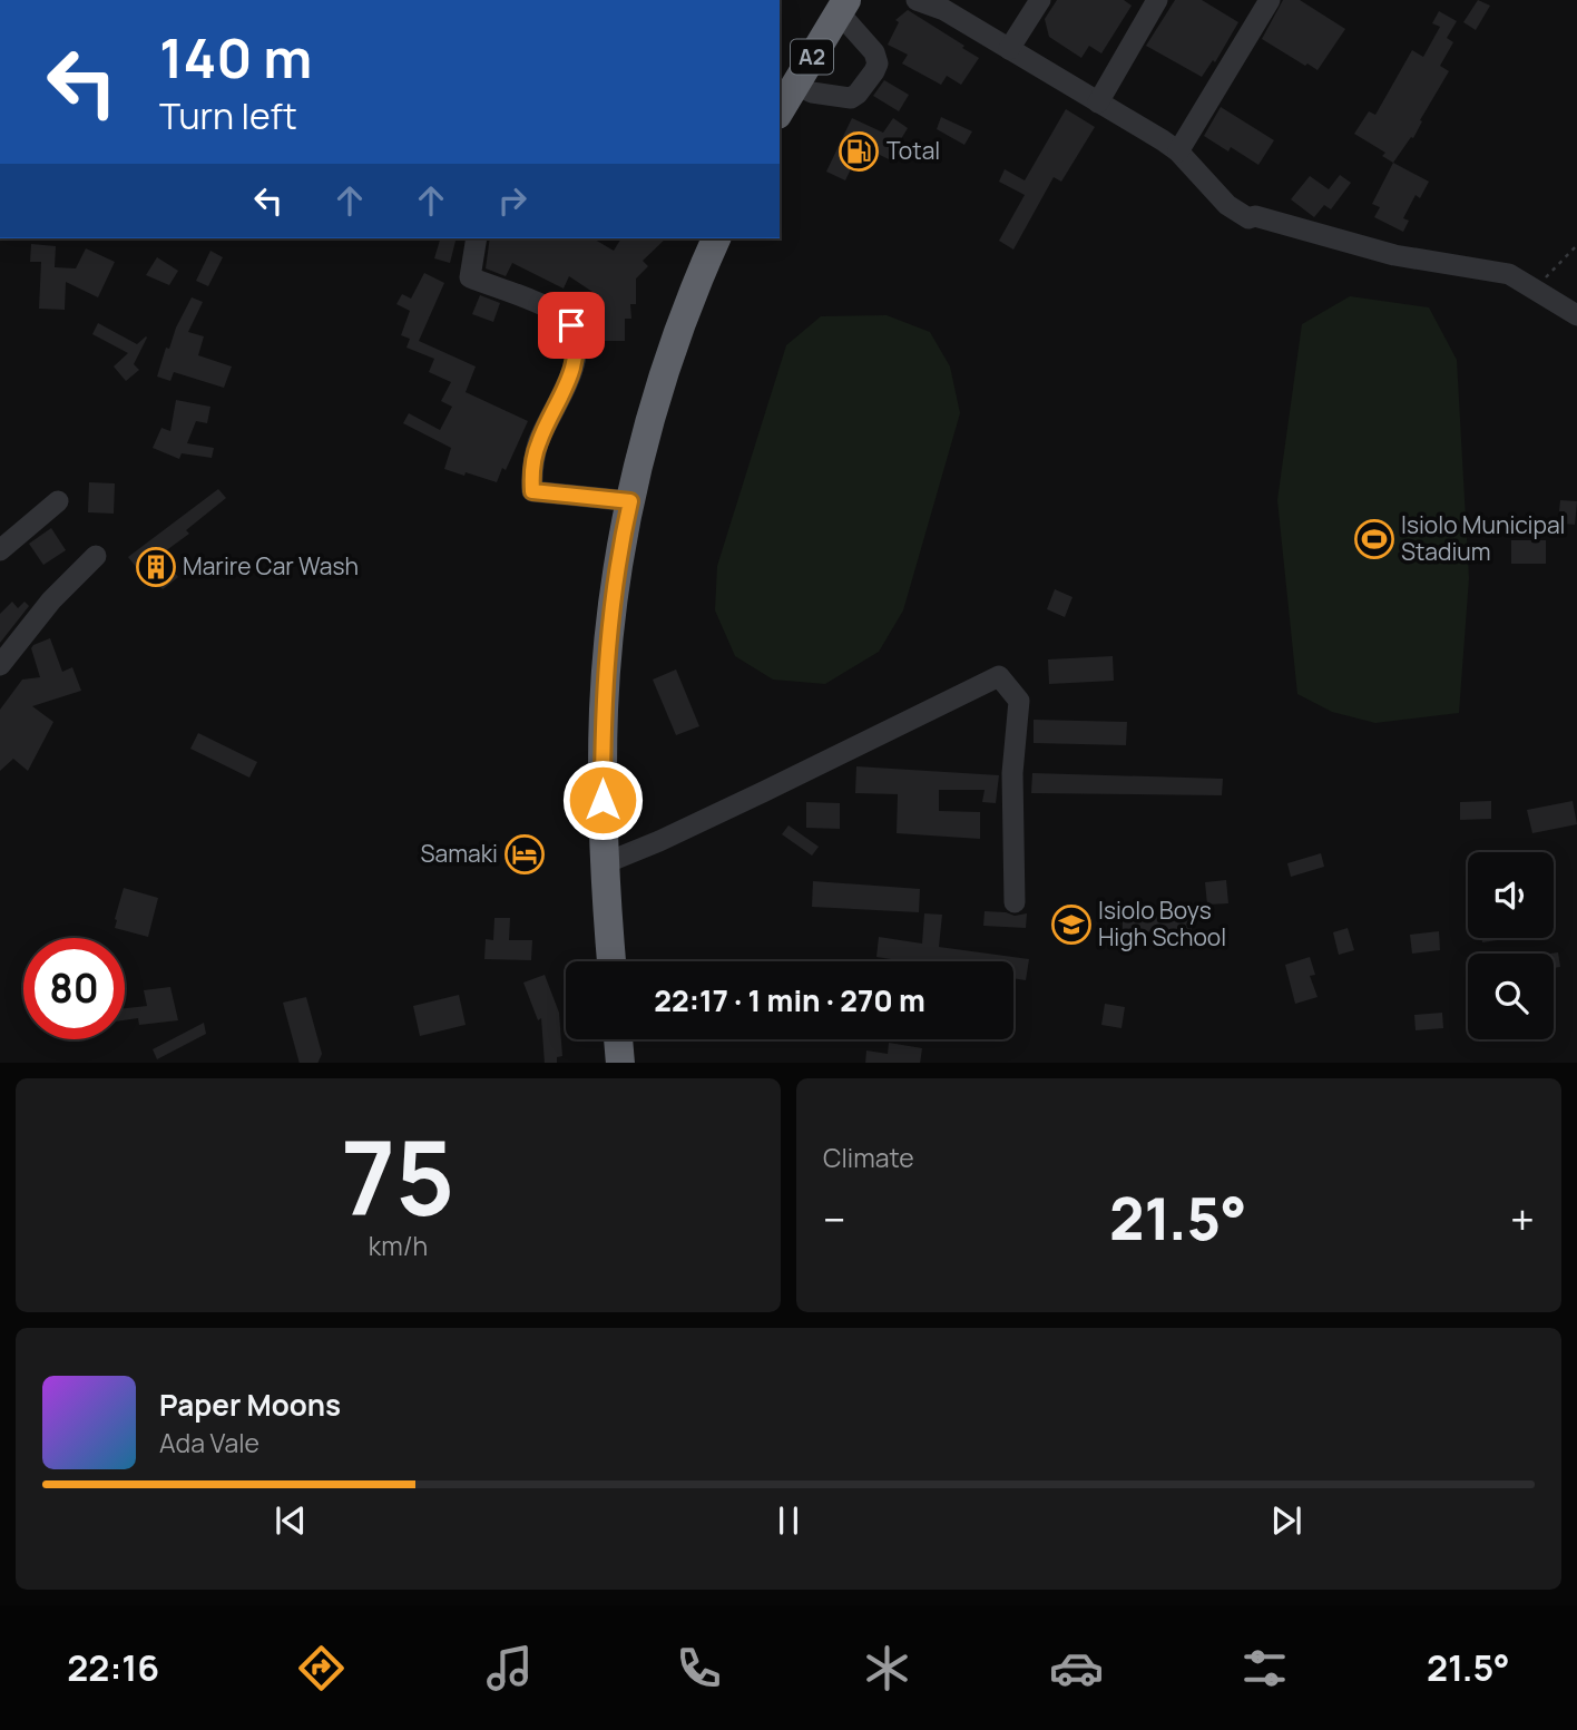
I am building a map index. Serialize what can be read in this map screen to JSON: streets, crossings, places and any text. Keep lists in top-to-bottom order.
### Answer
{
  "streets": {
    "highway": ["A2"]
  },
  "places": {
    "fuel station": ["Total"],
    "sports": ["Isiolo Municipal Stadium"],
    "building": ["Marire Car Wash"],
    "hotel": ["Samaki"],
    "school or university": ["Isiolo Boys High School"]
  },
  "page": {
    "turn": ["140 m", "Turn left"],
    "limit": "80",
    "trip": "22:17 · 1 min · 270 m",
    "tile": [
      ["75", "km/h"],
      "Climate"
    ],
    "heat": ["−", "21.5°", "+"],
    "song": ["Paper Moons", "Ada Vale"],
    "tabs": ["22:16", "21.5°"]
  }
}
